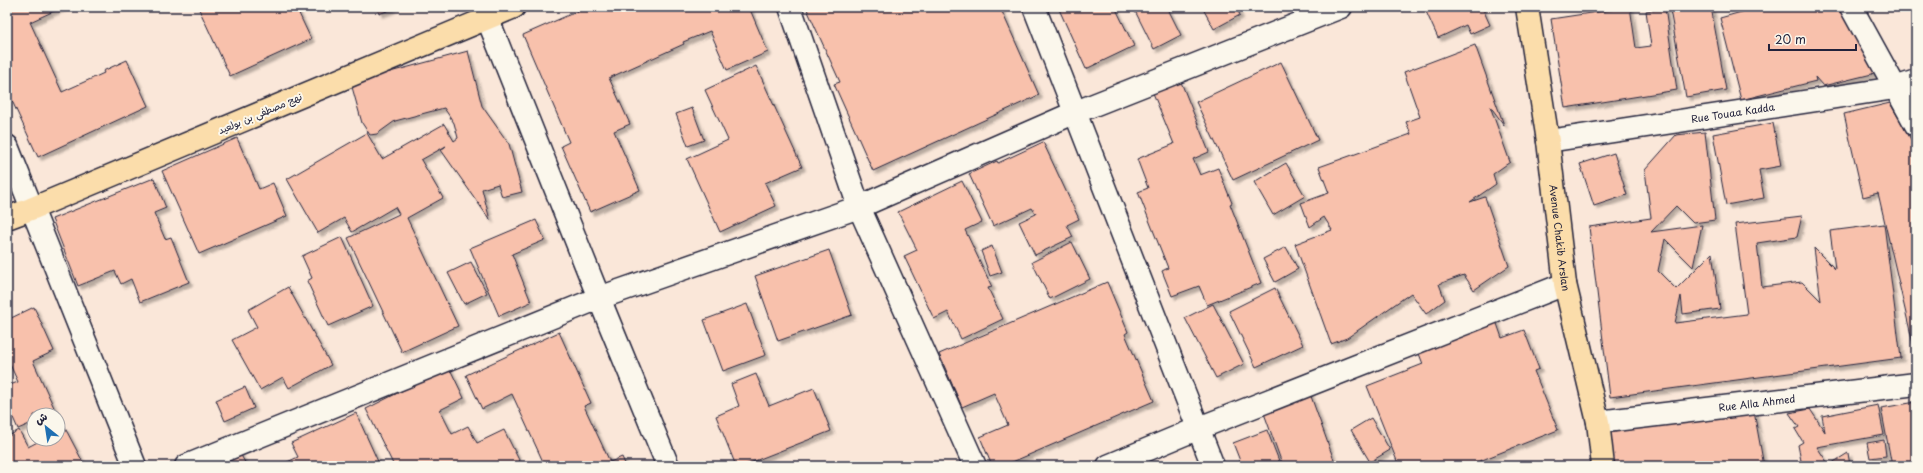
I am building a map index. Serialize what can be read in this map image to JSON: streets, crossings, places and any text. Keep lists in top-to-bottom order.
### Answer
{
  "streets": {
    "main road": ["نهج مصطفى بن بولعيد", "Avenue Chakib Arslan"],
    "street": ["Rue Touaa Kadda", "Rue Alla Ahmed"]
  },
  "crossings": [
    ["Rue Touaa Kadda", "Avenue Chakib Arslan"],
    ["Avenue Chakib Arslan", "Rue Alla Ahmed"]
  ],
  "scale_bar": "20 m",
  "north": "top left"
}
